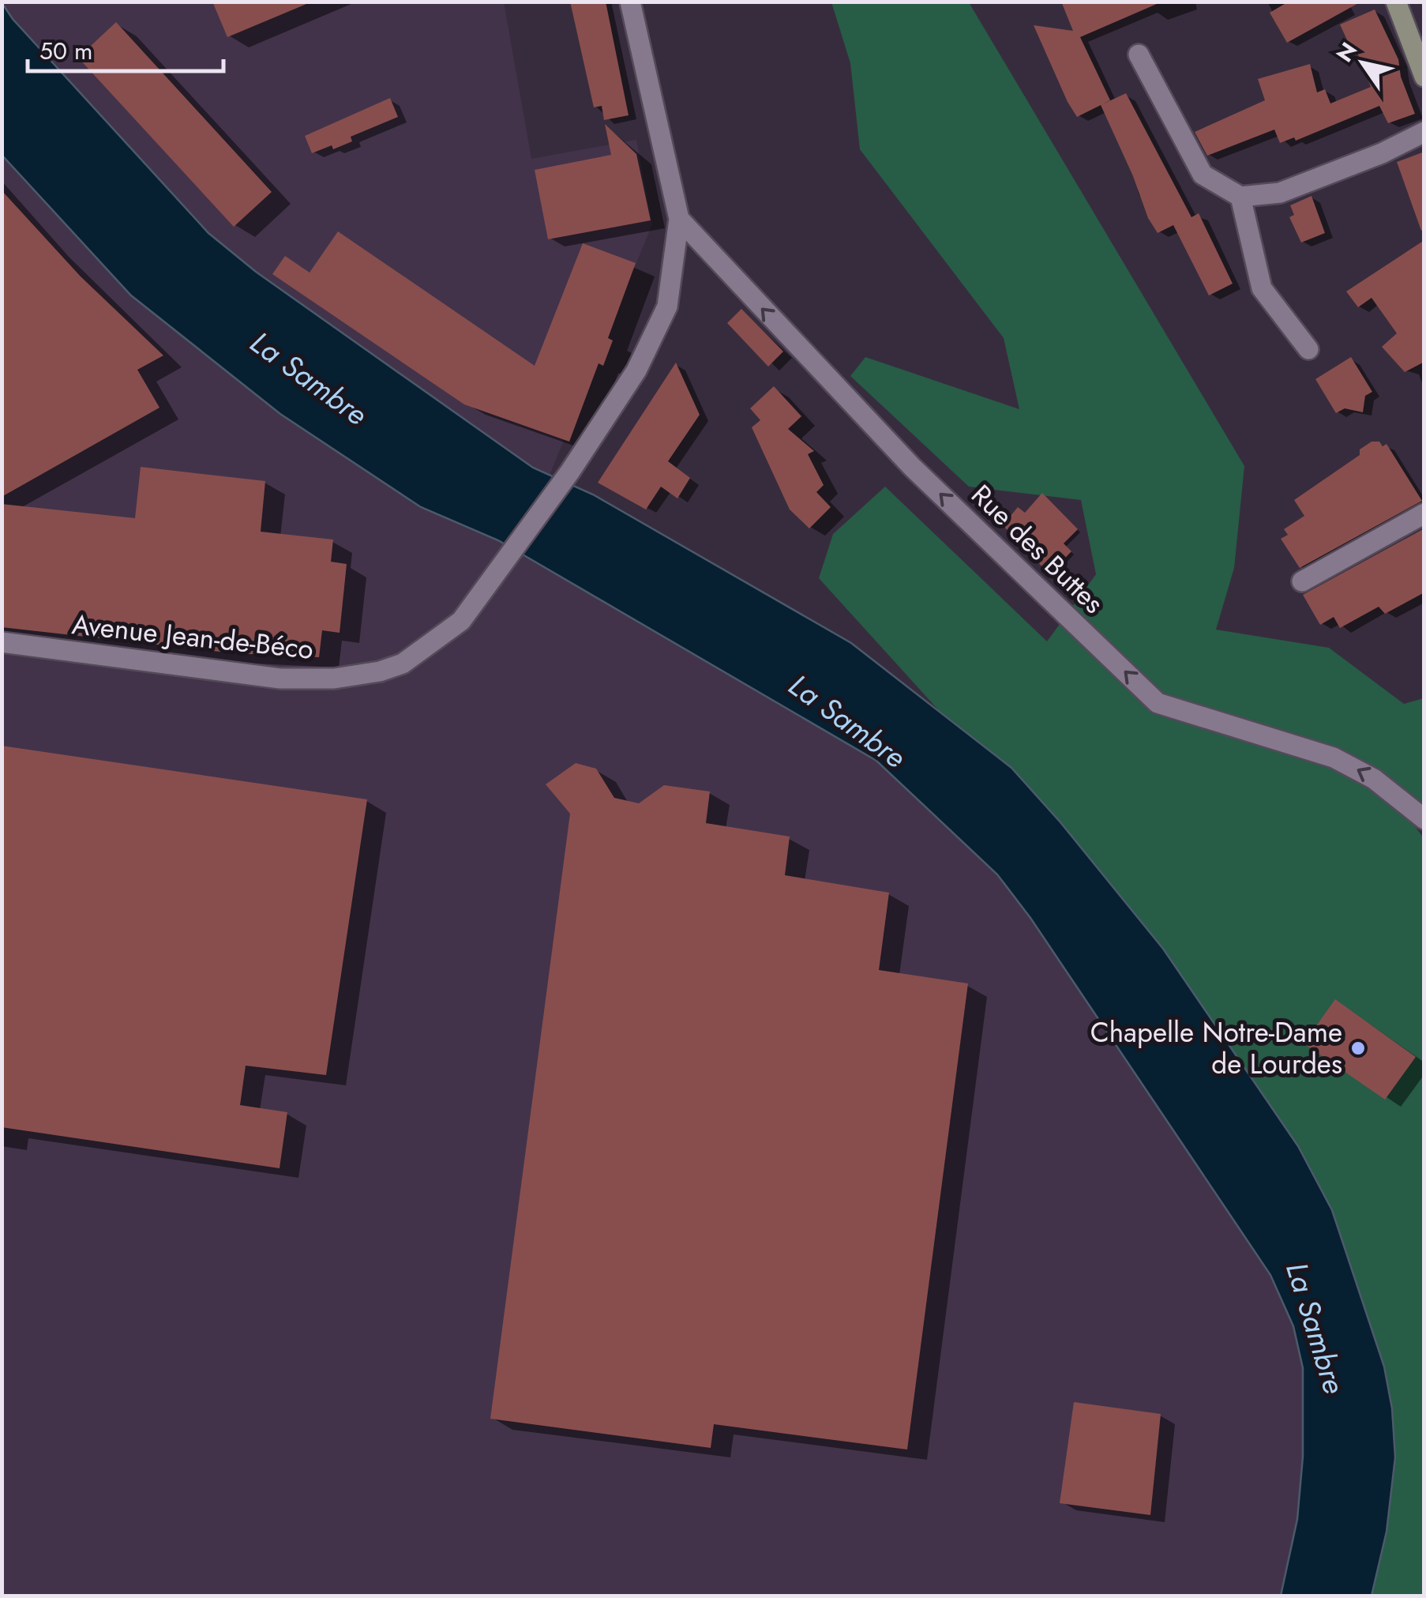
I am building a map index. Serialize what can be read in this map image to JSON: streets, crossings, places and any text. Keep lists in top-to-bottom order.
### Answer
{
  "streets": {
    "street": ["Rue des Buttes", "Avenue Jean-de-Béco"]
  },
  "crossings": [
    ["Rue des Buttes", "Avenue Jean-de-Béco"]
  ],
  "one_way": ["Rue des Buttes"],
  "water": ["La Sambre"],
  "places": ["Chapelle Notre-Dame de Lourdes"],
  "scale_bar": "50 m",
  "north": "top left"
}
